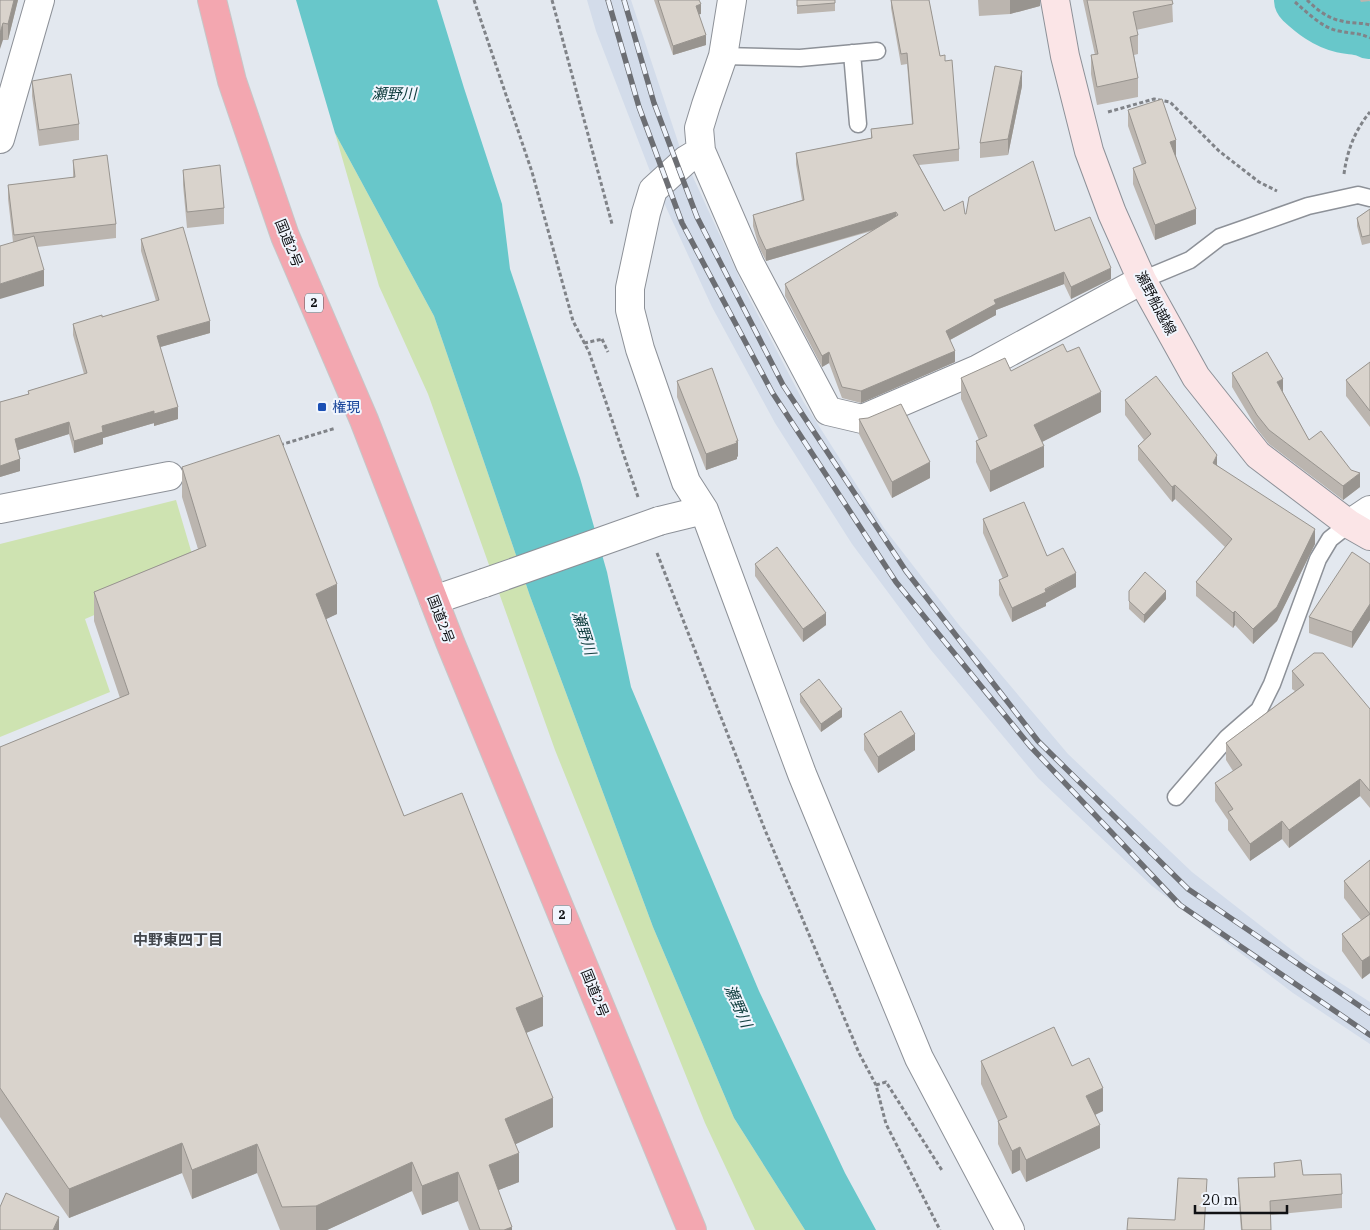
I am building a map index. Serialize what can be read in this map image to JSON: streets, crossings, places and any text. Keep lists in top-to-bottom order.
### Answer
{
  "streets": {
    "highway": ["国道2号", "2"],
    "main road": ["瀬野船越線"]
  },
  "districts": ["中野東四丁目"],
  "water": ["瀬野川"],
  "places": {
    "transit": ["権現"]
  },
  "scale_bar": "20 m"
}
